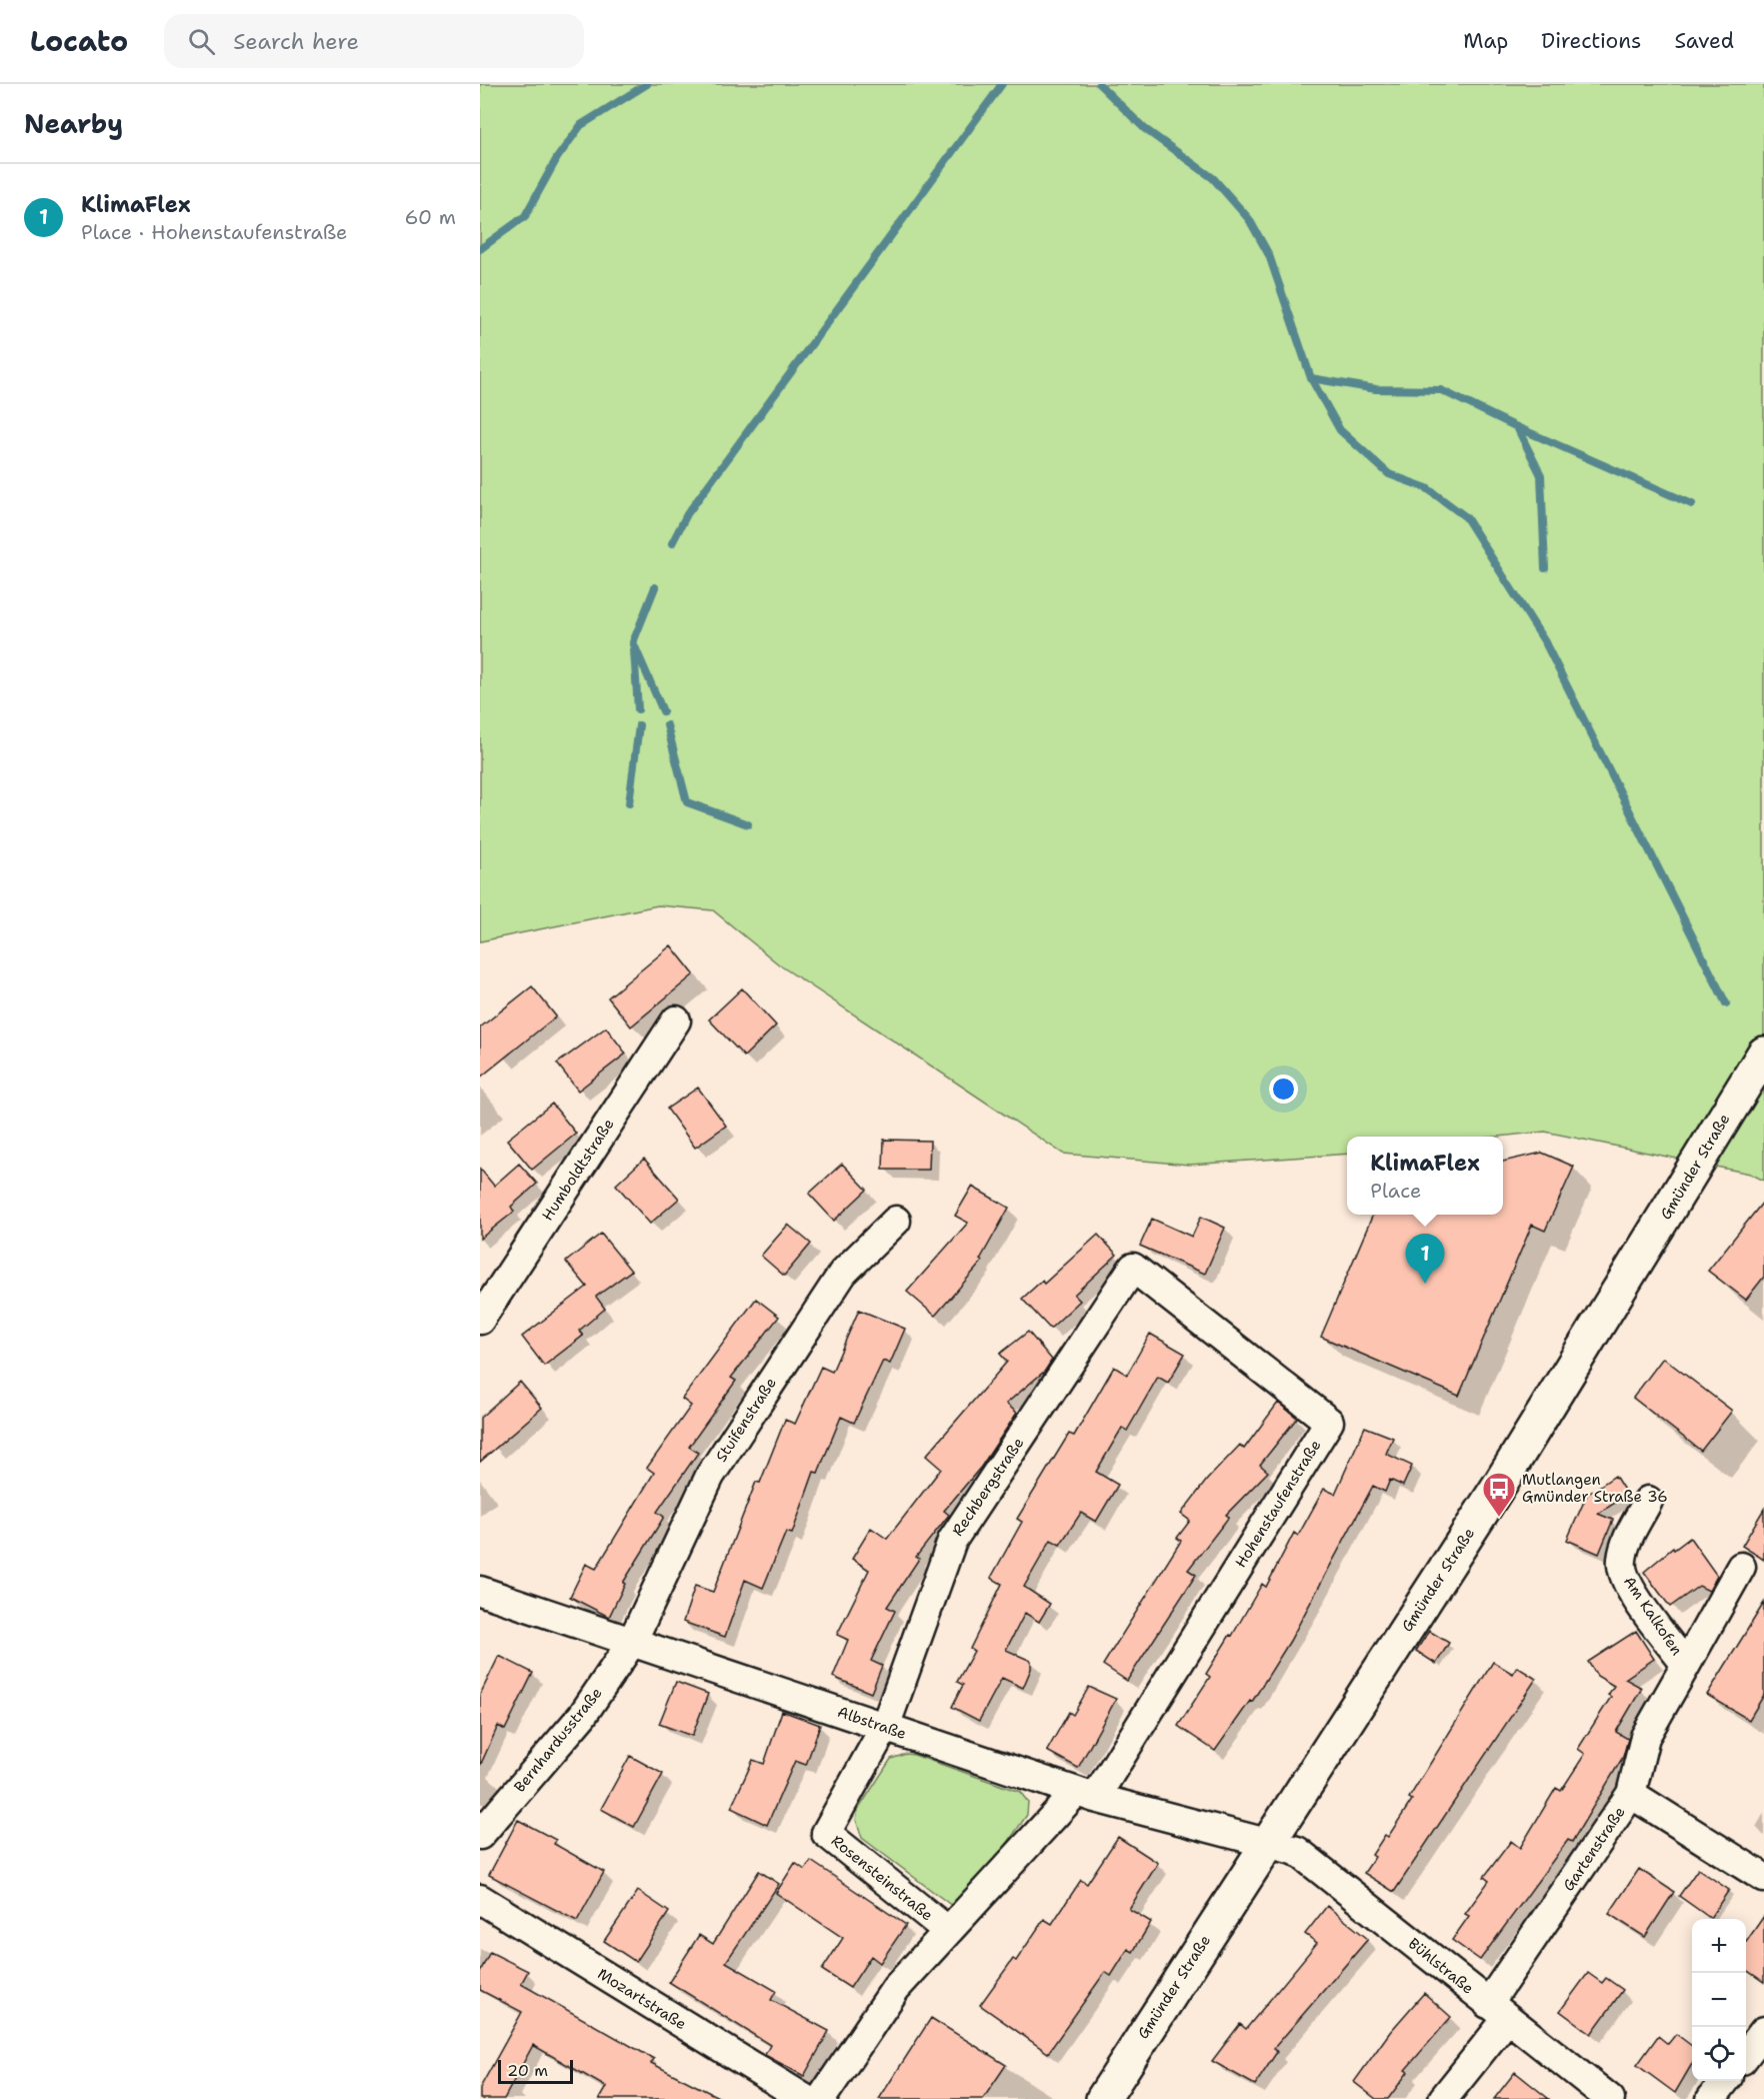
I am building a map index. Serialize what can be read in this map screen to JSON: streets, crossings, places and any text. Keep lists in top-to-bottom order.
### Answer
{
  "streets": {
    "street": [
      "Gmünder Straße",
      "Humboldtstraße",
      "Stuifenstraße",
      "Rechbergstraße",
      "Hohenstaufenstraße",
      "Am Kalkofen",
      "Albstraße",
      "Bernhardusstraße",
      "Gartenstraße",
      "Rosensteinstraße",
      "Bühlstraße",
      "Mozartstraße"
    ]
  },
  "crossings": [
    ["Gmünder Straße", "Albstraße"],
    ["Gmünder Straße", "Bühlstraße"],
    ["Stuifenstraße", "Albstraße"],
    ["Stuifenstraße", "Bernhardusstraße"],
    ["Rechbergstraße", "Hohenstaufenstraße"],
    ["Rechbergstraße", "Albstraße"],
    ["Rechbergstraße", "Rosensteinstraße"],
    ["Hohenstaufenstraße", "Albstraße"],
    ["Hohenstaufenstraße", "Rosensteinstraße"],
    ["Am Kalkofen", "Gartenstraße"],
    ["Albstraße", "Bernhardusstraße"],
    ["Albstraße", "Rosensteinstraße"],
    ["Albstraße", "Bühlstraße"],
    ["Gartenstraße", "Bühlstraße"]
  ],
  "places": {
    "bus stop": ["Mutlangen Gmünder Straße 36"]
  },
  "scale_bar": "20 m",
  "page": {
    "header": "Locato",
    "search": "Search here",
    "nav": ["Map", "Directions", "Saved"],
    "heading": "Nearby",
    "list": [
      {
        "mark": "1",
        "name": "KlimaFlex",
        "note": "Place · Hohenstaufenstraße",
        "value": "60 m"
      }
    ],
    "popup": ["KlimaFlex", "Place"],
    "pins": "1",
    "map_buttons": ["+", "−"],
    "scale": "20 m"
  }
}
